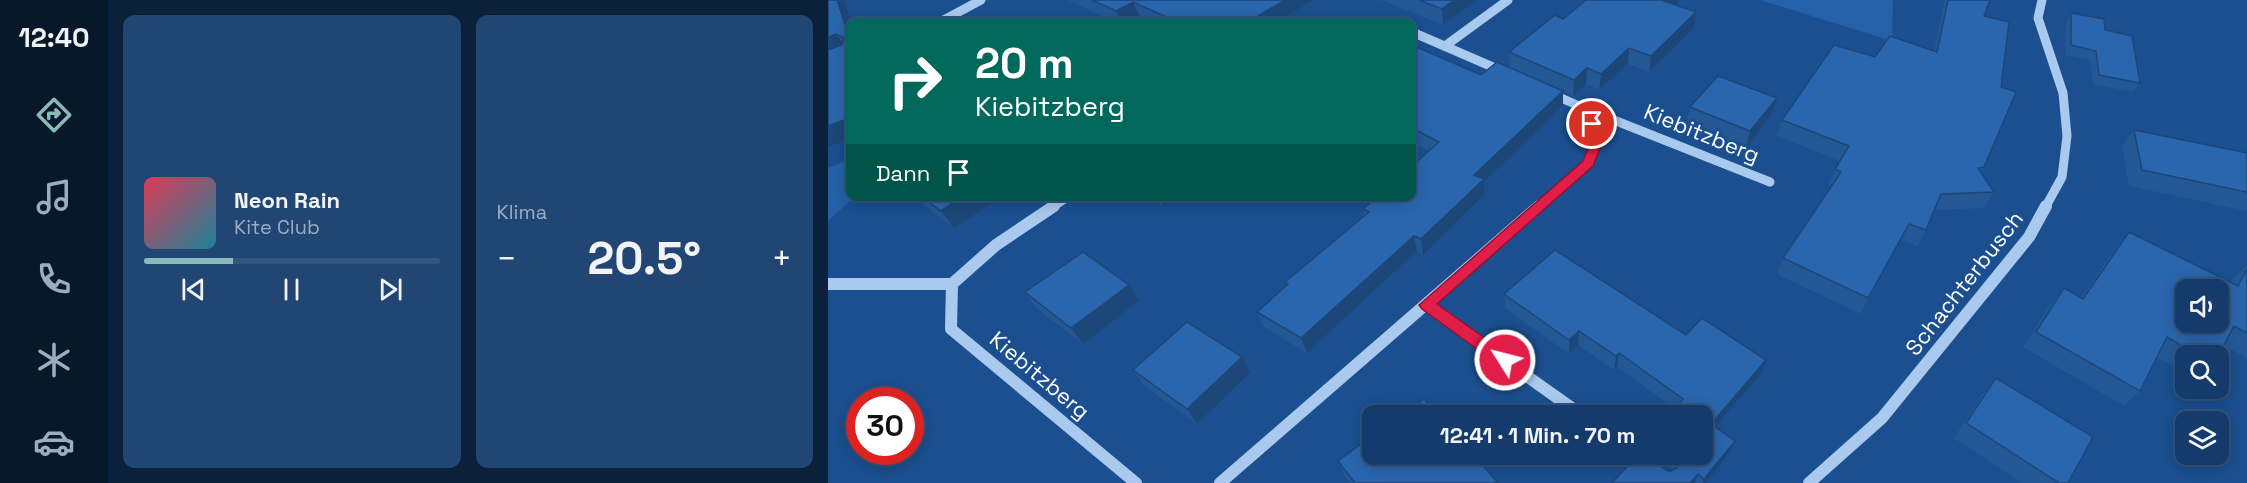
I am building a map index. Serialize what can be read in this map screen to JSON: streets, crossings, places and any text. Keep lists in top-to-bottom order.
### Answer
{
  "streets": {
    "street": ["Kiebitzberg", "Schachterbusch"]
  },
  "page": {
    "tabs": "12:40",
    "tile": "Klima",
    "turn": ["20 m", "Kiebitzberg"],
    "then": "Dann",
    "song": ["Neon Rain", "Kite Club"],
    "heat": ["−", "20.5°", "+"],
    "limit": "30",
    "trip": "12:41 · 1 Min. · 70 m"
  }
}
